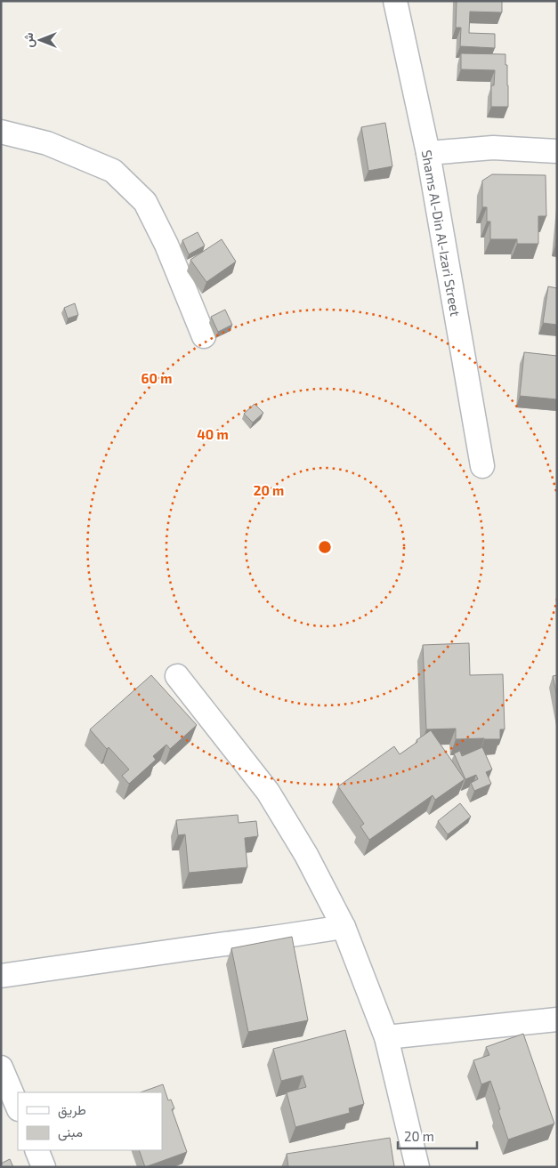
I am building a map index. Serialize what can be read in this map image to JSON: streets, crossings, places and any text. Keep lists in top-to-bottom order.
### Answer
{
  "streets": {
    "street": ["Shams Al-Din Al-Izari Street"]
  },
  "legend": ["طريق", "مبنى"],
  "scale_bar": "20 m",
  "north": "left",
  "rings": ["60 m", "40 m", "20 m"]
}
